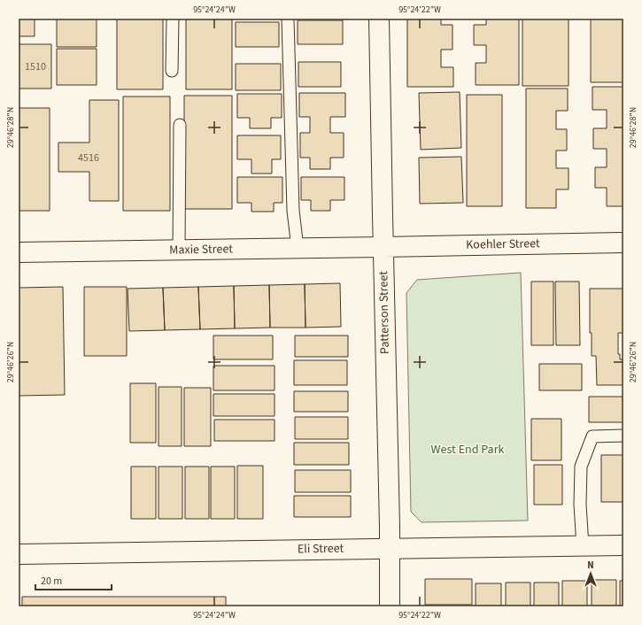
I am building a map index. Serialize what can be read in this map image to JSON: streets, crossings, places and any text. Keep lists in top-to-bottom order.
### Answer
{
  "streets": {
    "street": [
      "Koehler Street",
      "Maxie Street",
      "Patterson Street",
      "Eli Street"
    ]
  },
  "crossings": [
    ["Koehler Street", "Maxie Street"],
    ["Koehler Street", "Patterson Street"],
    ["Maxie Street", "Patterson Street"],
    ["Patterson Street", "Eli Street"]
  ],
  "parks": ["West End Park"],
  "house_numbers": ["1510", "4516"],
  "scale_bar": "20 m",
  "north": "top",
  "coordinates": [
    "95°24'24\"W",
    "95°24'22\"W",
    "29°46'28\"N",
    "29°46'26\"N"
  ]
}
